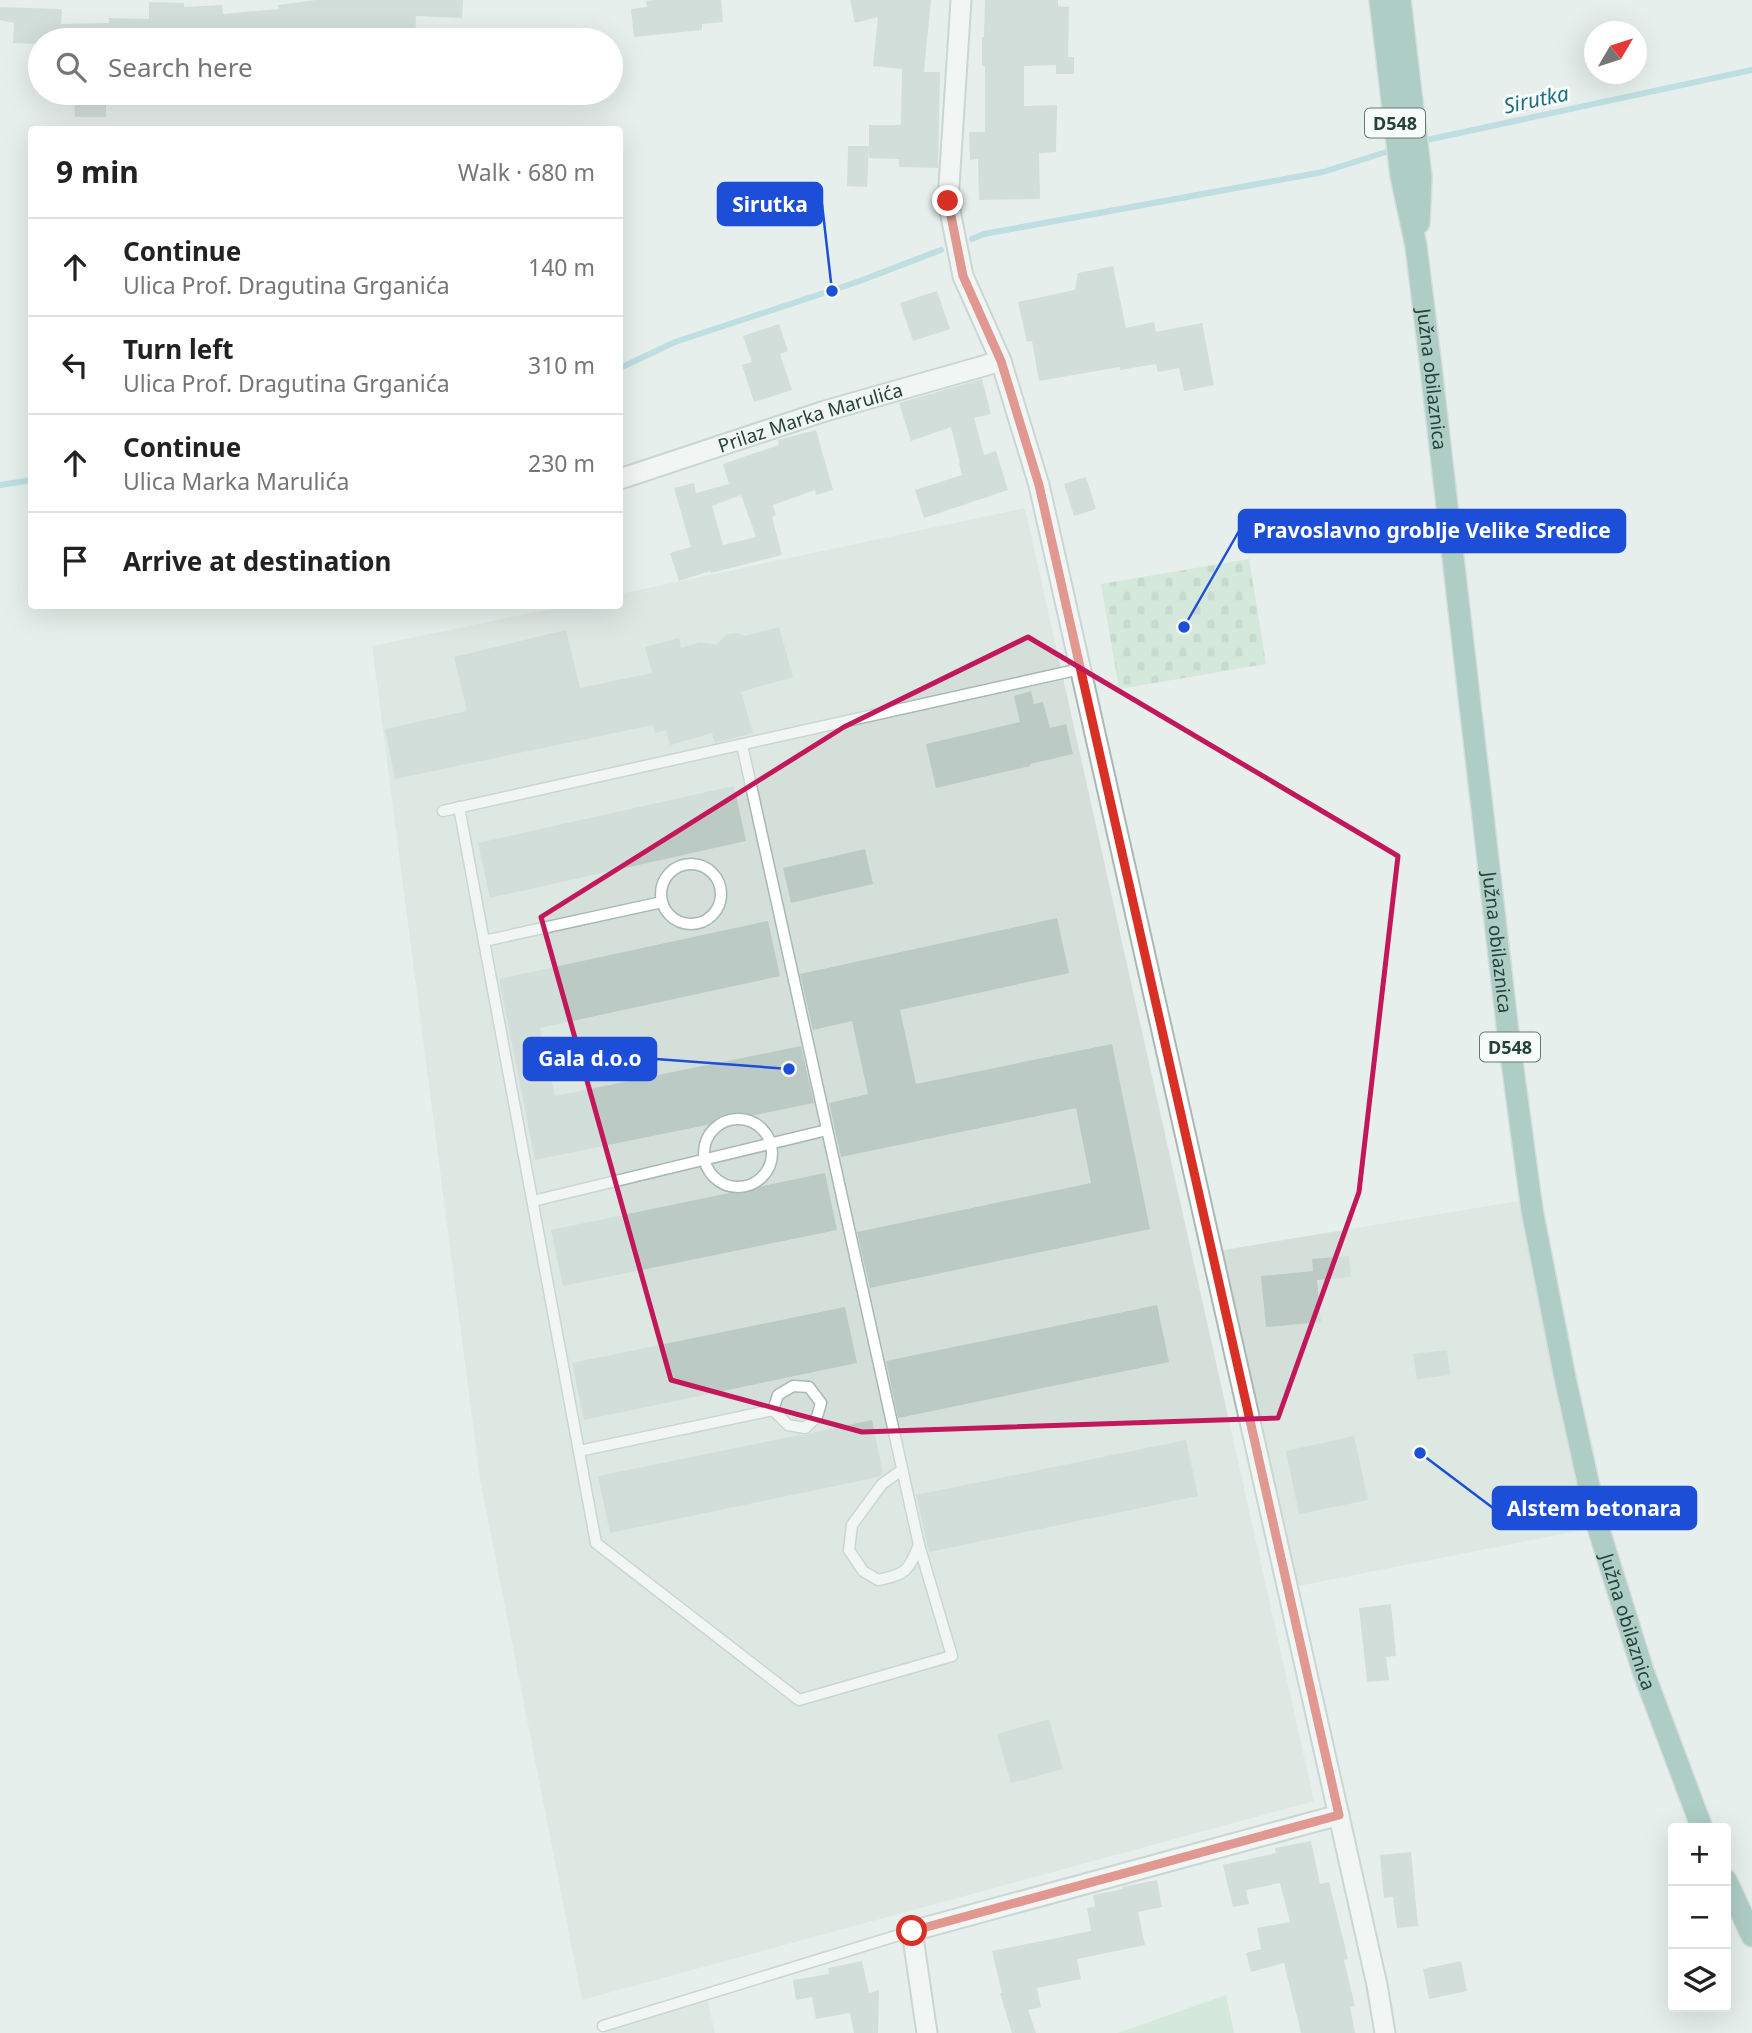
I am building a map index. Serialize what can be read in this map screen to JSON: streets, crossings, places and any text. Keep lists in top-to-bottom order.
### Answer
{
  "streets": {
    "main road": ["D548", "Južna obilaznica"],
    "street": ["Prilaz Marka Marulića"]
  },
  "water": ["Sirutka"],
  "places": [
    "Sirutka",
    "Pravoslavno groblje Velike Sredice",
    "Gala d.o.o",
    "Alstem betonara"
  ],
  "north": "top right",
  "page": {
    "search": "Search here",
    "heading": ["9 min", "Walk · 680 m"],
    "list": [
      ["Continue", "Ulica Prof. Dragutina Grganića", "140 m"],
      ["Turn left", "Ulica Prof. Dragutina Grganića", "310 m"],
      ["Continue", "Ulica Marka Marulića", "230 m"],
      "Arrive at destination"
    ],
    "map_buttons": ["+", "−"]
  }
}
